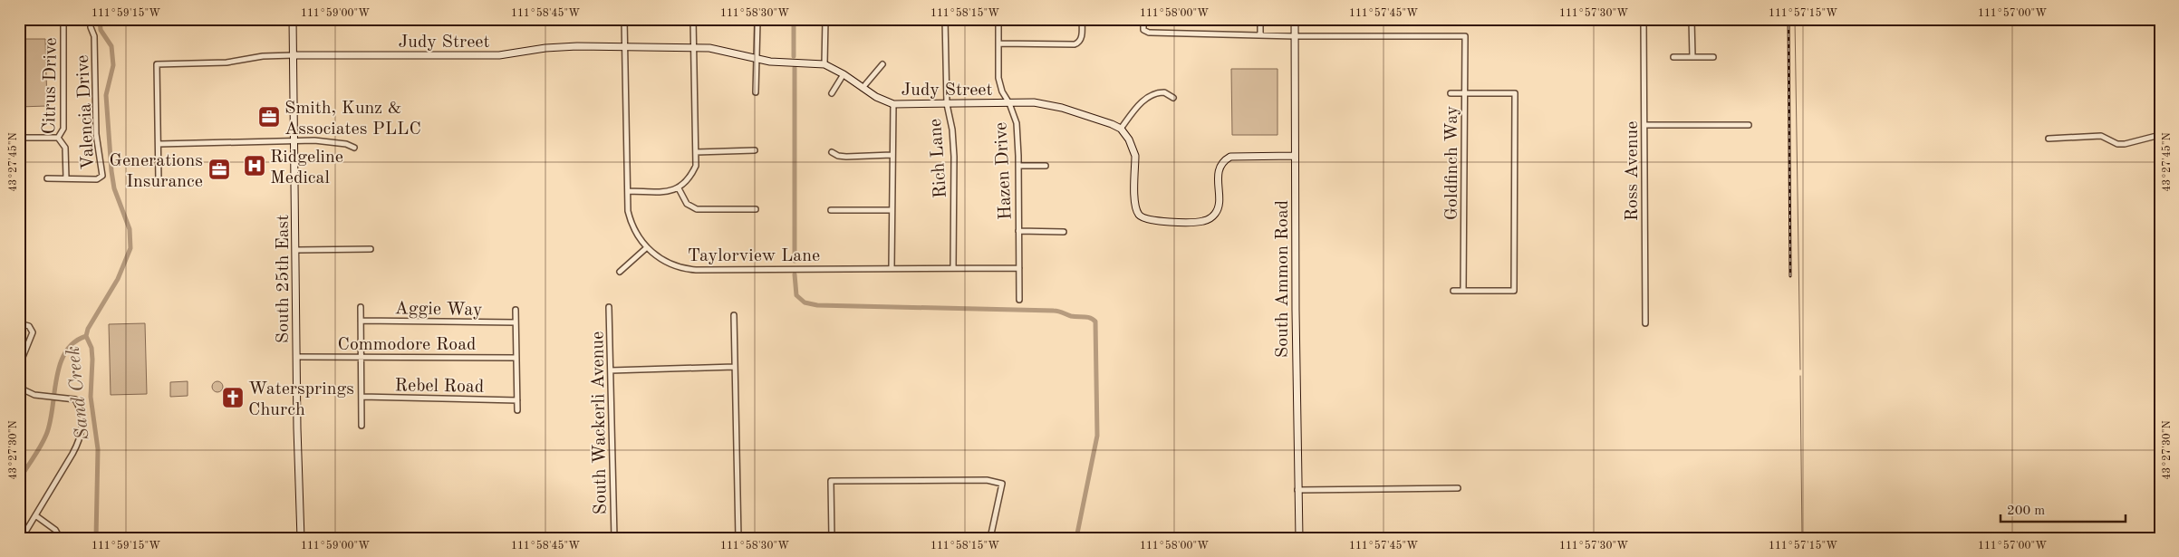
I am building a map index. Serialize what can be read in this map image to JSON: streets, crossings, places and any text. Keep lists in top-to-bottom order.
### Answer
{
  "streets": {
    "street": [
      "Judy Street",
      "Citrus Drive",
      "Valencia Drive",
      "Rich Lane",
      "Goldfinch Way",
      "Hazen Drive",
      "Ross Avenue",
      "Taylorview Lane",
      "South 25th East",
      "South Ammon Road",
      "Aggie Way",
      "Commodore Road",
      "Rebel Road",
      "South Wackerli Avenue"
    ]
  },
  "crossings": [
    ["Judy Street", "Rich Lane"],
    ["Judy Street", "Hazen Drive"],
    ["Judy Street", "Taylorview Lane"],
    ["Judy Street", "South 25th East"],
    ["Citrus Drive", "Valencia Drive"],
    ["Rich Lane", "Taylorview Lane"],
    ["Goldfinch Way", "South Ammon Road"],
    ["Hazen Drive", "Taylorview Lane"],
    ["South 25th East", "Commodore Road"]
  ],
  "water": ["Sand Creek"],
  "places": {
    "office": ["Smith, Kunz & Associates PLLC", "Generations Insurance"],
    "hospital": ["Ridgeline Medical"],
    "church": ["Watersprings Church"]
  },
  "scale_bar": "200 m",
  "coordinates": [
    "111°59'15\"W",
    "111°59'00\"W",
    "111°58'45\"W",
    "111°58'30\"W",
    "111°58'15\"W",
    "111°58'00\"W",
    "111°57'45\"W",
    "111°57'30\"W",
    "111°57'15\"W",
    "111°57'00\"W",
    "43°27'45\"N",
    "43°27'30\"N"
  ]
}
